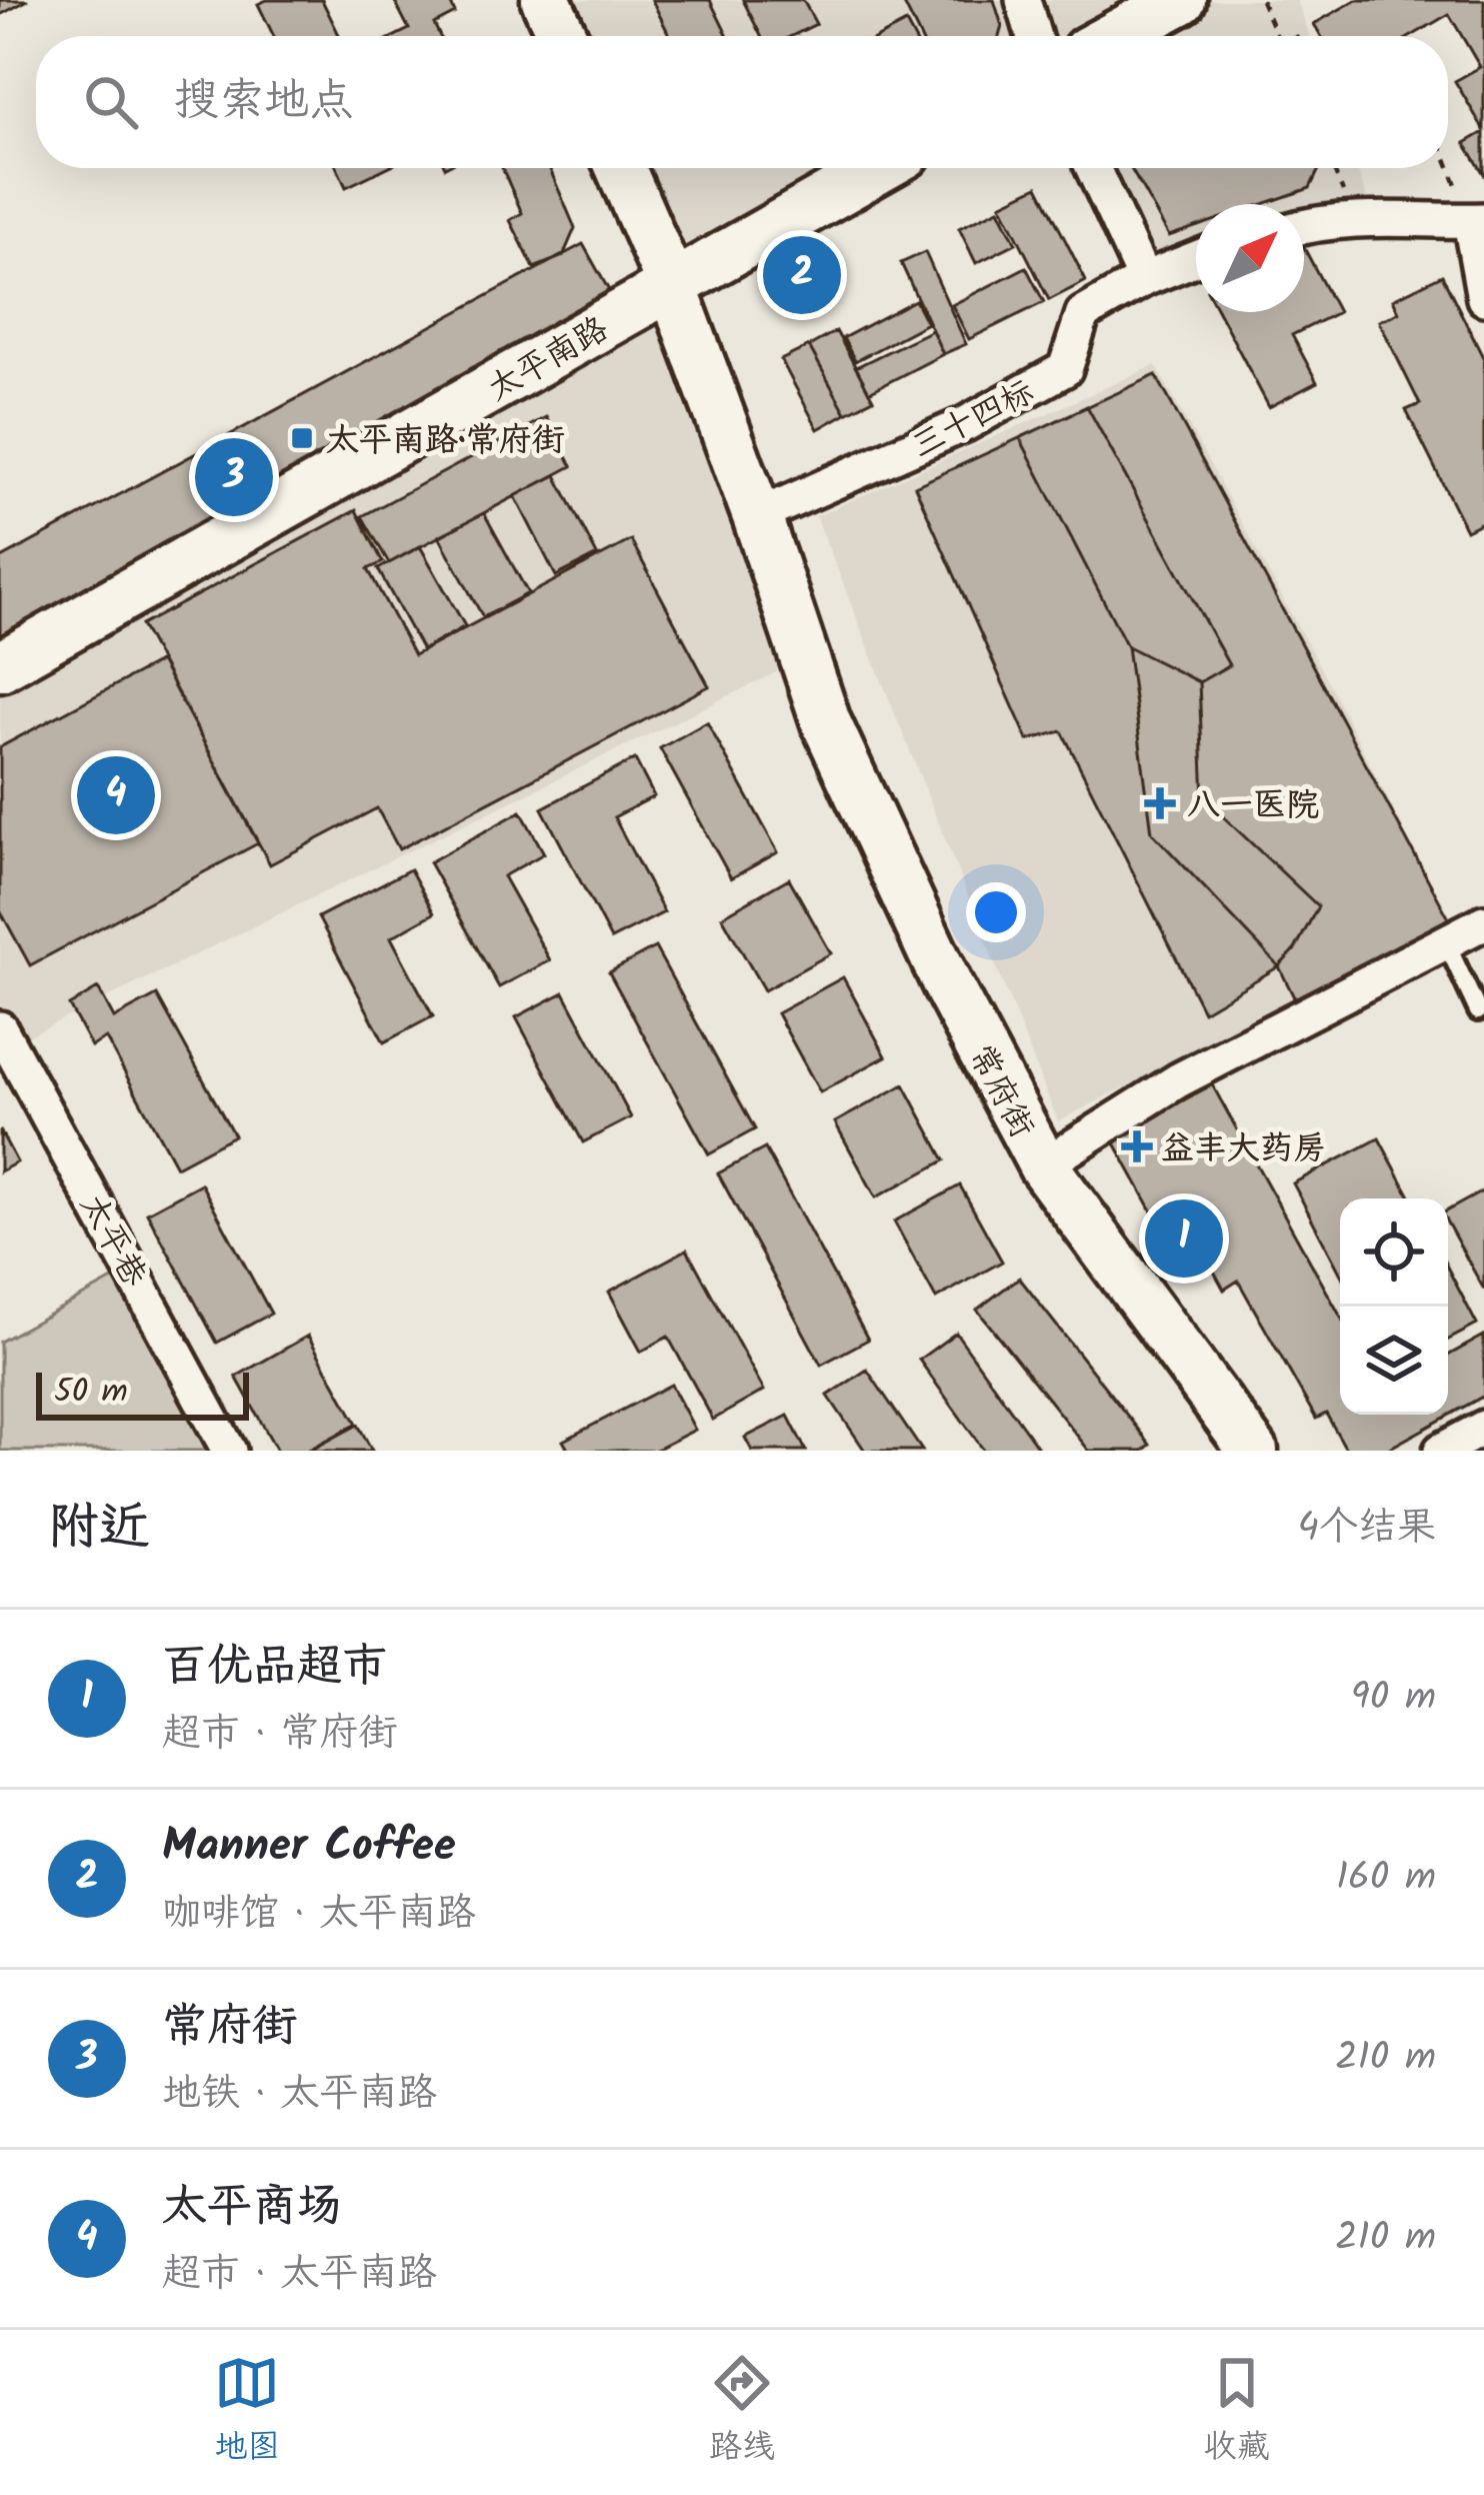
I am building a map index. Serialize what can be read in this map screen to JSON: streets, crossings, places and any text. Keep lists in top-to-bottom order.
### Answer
{
  "streets": {
    "main road": ["太平南路", "常府街"],
    "street": ["三十四标", "太平巷"]
  },
  "crossings": [
    ["太平南路", "常府街"],
    ["三十四标", "常府街"]
  ],
  "places": {
    "transit": ["太平南路·常府街"],
    "health": ["八一医院", "益丰大药房"]
  },
  "scale_bar": "50 m",
  "north": "top right",
  "page": {
    "search": "搜索地点",
    "pins": [
      "2",
      "3",
      "4",
      "1"
    ],
    "scale": "50 m",
    "heading": ["附近", "4个结果"],
    "list": [
      {
        "mark": "1",
        "name": "百优品超市",
        "note": "超市 · 常府街",
        "value": "90 m"
      },
      {
        "mark": "2",
        "name": "Manner Coffee",
        "note": "咖啡馆 · 太平南路",
        "value": "160 m"
      },
      {
        "mark": "3",
        "name": "常府街",
        "note": "地铁 · 太平南路",
        "value": "210 m"
      },
      {
        "mark": "4",
        "name": "太平商场",
        "note": "超市 · 太平南路",
        "value": "210 m"
      }
    ],
    "nav": ["地图", "路线", "收藏"]
  }
}
